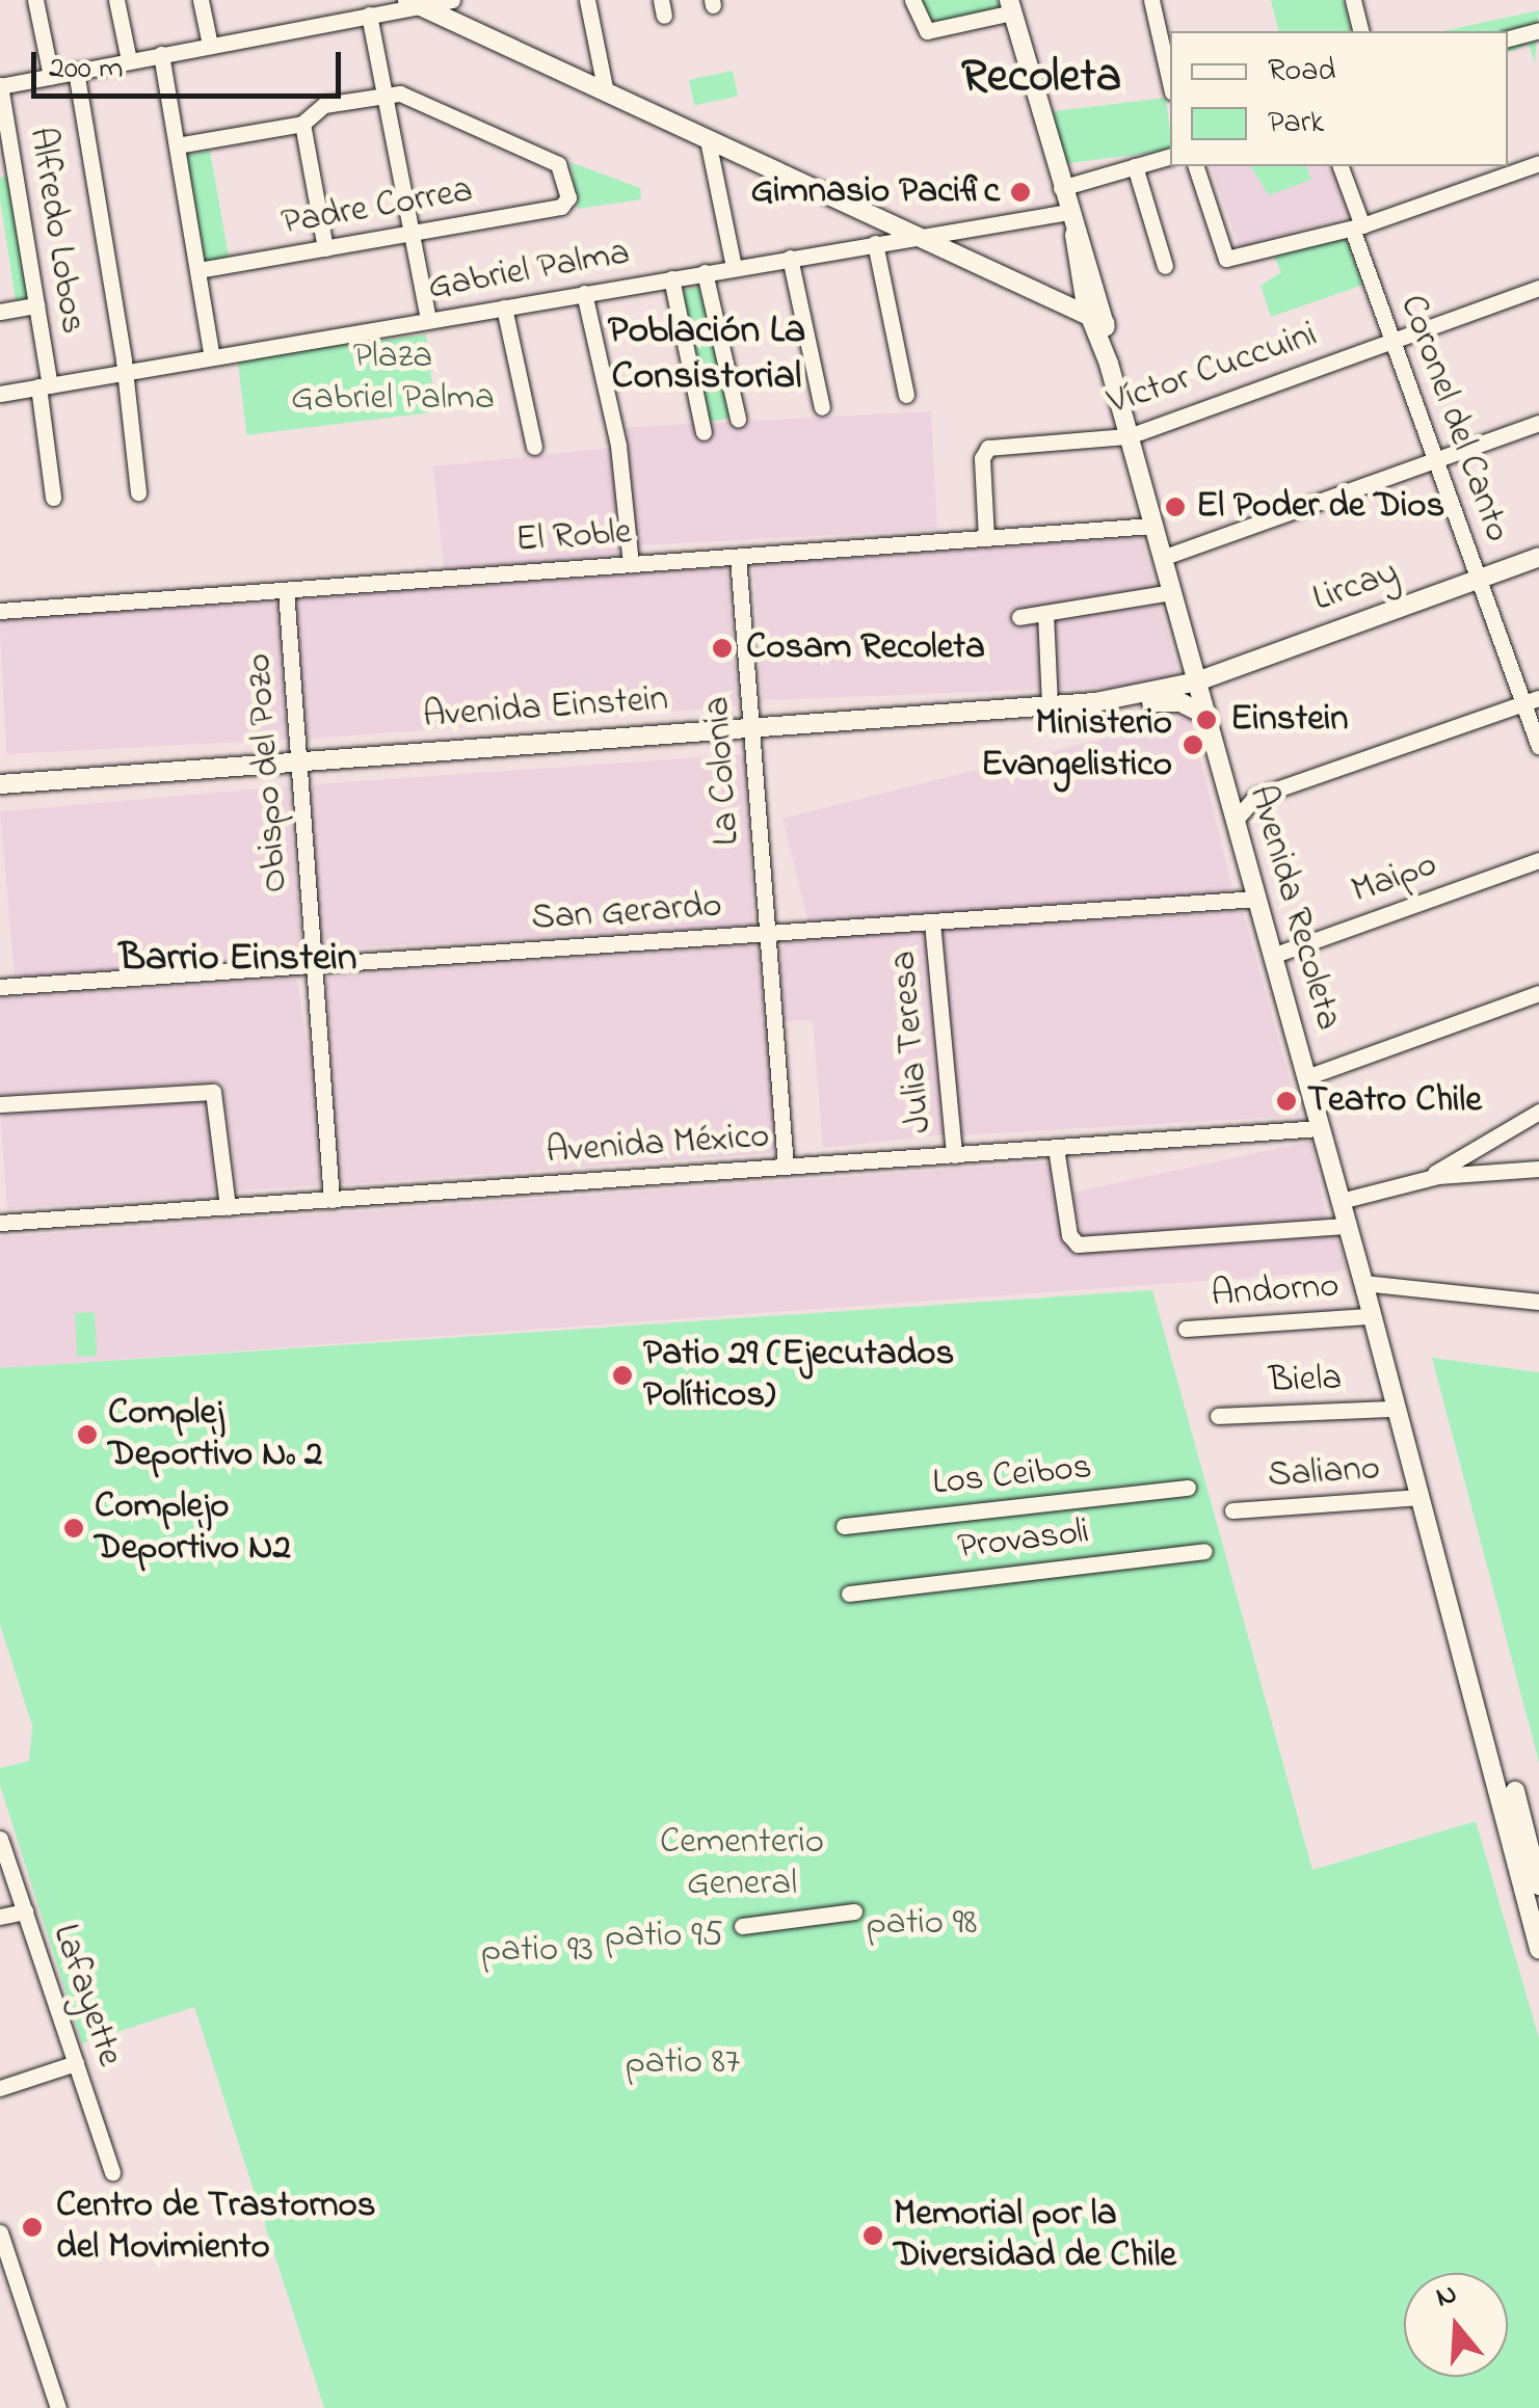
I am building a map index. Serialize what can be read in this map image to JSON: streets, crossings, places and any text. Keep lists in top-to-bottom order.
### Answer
{
  "streets": {
    "main road": ["Lircay", "Avenida Einstein", "Avenida Recoleta"],
    "street": [
      "Padre Correa",
      "Alfredo Lobos",
      "Gabriel Palma",
      "Víctor Cuccuini",
      "Coronel del Canto",
      "El Roble",
      "La Colonia",
      "Obispo del Pozo",
      "Maipo",
      "San Gerardo",
      "Julia Teresa",
      "Avenida México",
      "Andorno",
      "Biela",
      "Saliano",
      "Los Ceibos",
      "Provasoli",
      "Lafayette"
    ]
  },
  "crossings": [
    ["Alfredo Lobos", "Gabriel Palma"],
    ["Gabriel Palma", "Avenida Recoleta"],
    ["Víctor Cuccuini", "Coronel del Canto"],
    ["Víctor Cuccuini", "El Roble"],
    ["Víctor Cuccuini", "Avenida Recoleta"],
    ["Coronel del Canto", "Lircay"],
    ["El Roble", "La Colonia"],
    ["El Roble", "Obispo del Pozo"],
    ["El Roble", "Avenida Recoleta"],
    ["Lircay", "Avenida Einstein"],
    ["Lircay", "Avenida Recoleta"],
    ["Avenida Einstein", "La Colonia"],
    ["Avenida Einstein", "Obispo del Pozo"],
    ["Avenida Einstein", "Avenida Recoleta"],
    ["La Colonia", "San Gerardo"],
    ["La Colonia", "Avenida México"],
    ["Obispo del Pozo", "San Gerardo"],
    ["Obispo del Pozo", "Avenida México"],
    ["Maipo", "Avenida Recoleta"],
    ["Avenida Recoleta", "San Gerardo"],
    ["Avenida Recoleta", "Avenida México"],
    ["Avenida Recoleta", "Andorno"],
    ["Avenida Recoleta", "Biela"],
    ["Avenida Recoleta", "Saliano"],
    ["San Gerardo", "Julia Teresa"],
    ["Julia Teresa", "Avenida México"]
  ],
  "districts": ["Recoleta", "Población La Consistorial", "Barrio Einstein"],
  "parks": [
    "Plaza Gabriel Palma",
    "Cementerio General",
    "patio 98",
    "patio 95",
    "patio 93",
    "patio 87"
  ],
  "places": [
    "Gimnasio Pacific",
    "El Poder de Dios",
    "Cosam Recoleta",
    "Einstein",
    "Ministerio Evangelistico",
    "Teatro Chile",
    "Patio 29 (Ejecutados Políticos)",
    "Complej Deportivo Nº 2",
    "Complejo Deportivo N2",
    "Centro de Trastornos del Movimiento",
    "Memorial por la Diversidad de Chile"
  ],
  "legend": ["Road", "Park"],
  "scale_bar": "200 m",
  "north": "top"
}
